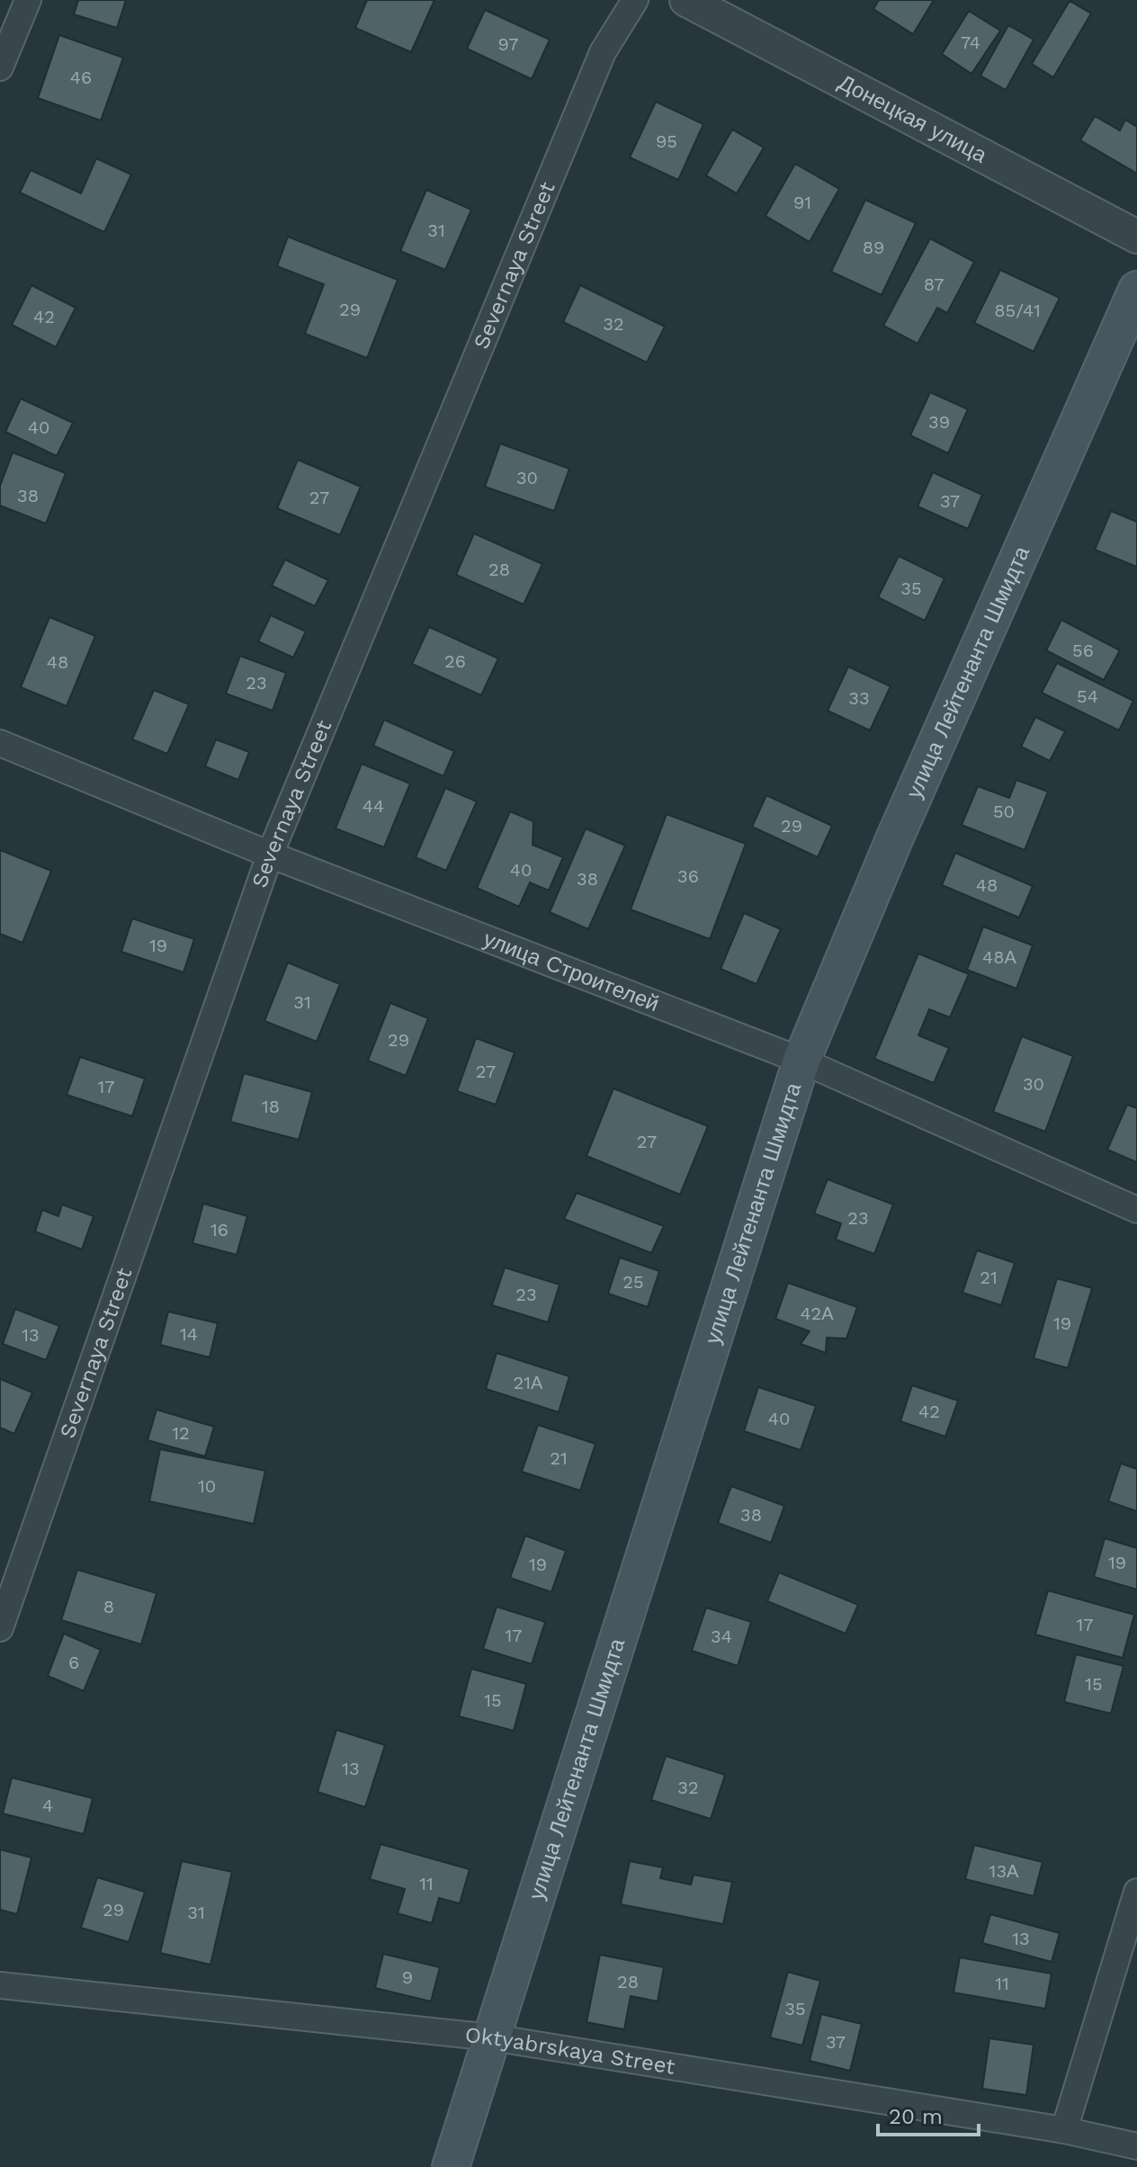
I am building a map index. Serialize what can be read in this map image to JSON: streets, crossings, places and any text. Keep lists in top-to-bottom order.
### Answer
{
  "streets": {
    "main road": ["улица Лейтенанта Шмидта"],
    "street": [
      "Донецкая улица",
      "Severnaya Street",
      "улица Строителей",
      "Oktyabrskaya Street"
    ]
  },
  "crossings": [
    ["Severnaya Street", "улица Строителей"],
    ["улица Лейтенанта Шмидта", "улица Строителей"],
    ["улица Лейтенанта Шмидта", "Oktyabrskaya Street"]
  ],
  "house_numbers": [
    "74",
    "97",
    "46",
    "95",
    "91",
    "31",
    "89",
    "87",
    "29",
    "85/41",
    "42",
    "32",
    "39",
    "40",
    "30",
    "38",
    "27",
    "37",
    "28",
    "35",
    "56",
    "26",
    "48",
    "23",
    "54",
    "33",
    "44",
    "50",
    "29",
    "40",
    "36",
    "38",
    "48",
    "19",
    "48А",
    "31",
    "29",
    "27",
    "30",
    "17",
    "18",
    "27",
    "23",
    "16",
    "21",
    "25",
    "23",
    "42А",
    "19",
    "14",
    "13",
    "21А",
    "42",
    "40",
    "12",
    "21",
    "10",
    "38",
    "19",
    "19",
    "8",
    "17",
    "17",
    "34",
    "6",
    "15",
    "15",
    "13",
    "32",
    "4",
    "13А",
    "11",
    "29",
    "31",
    "13",
    "9",
    "28",
    "11",
    "35",
    "37"
  ],
  "scale_bar": "20 m"
}
